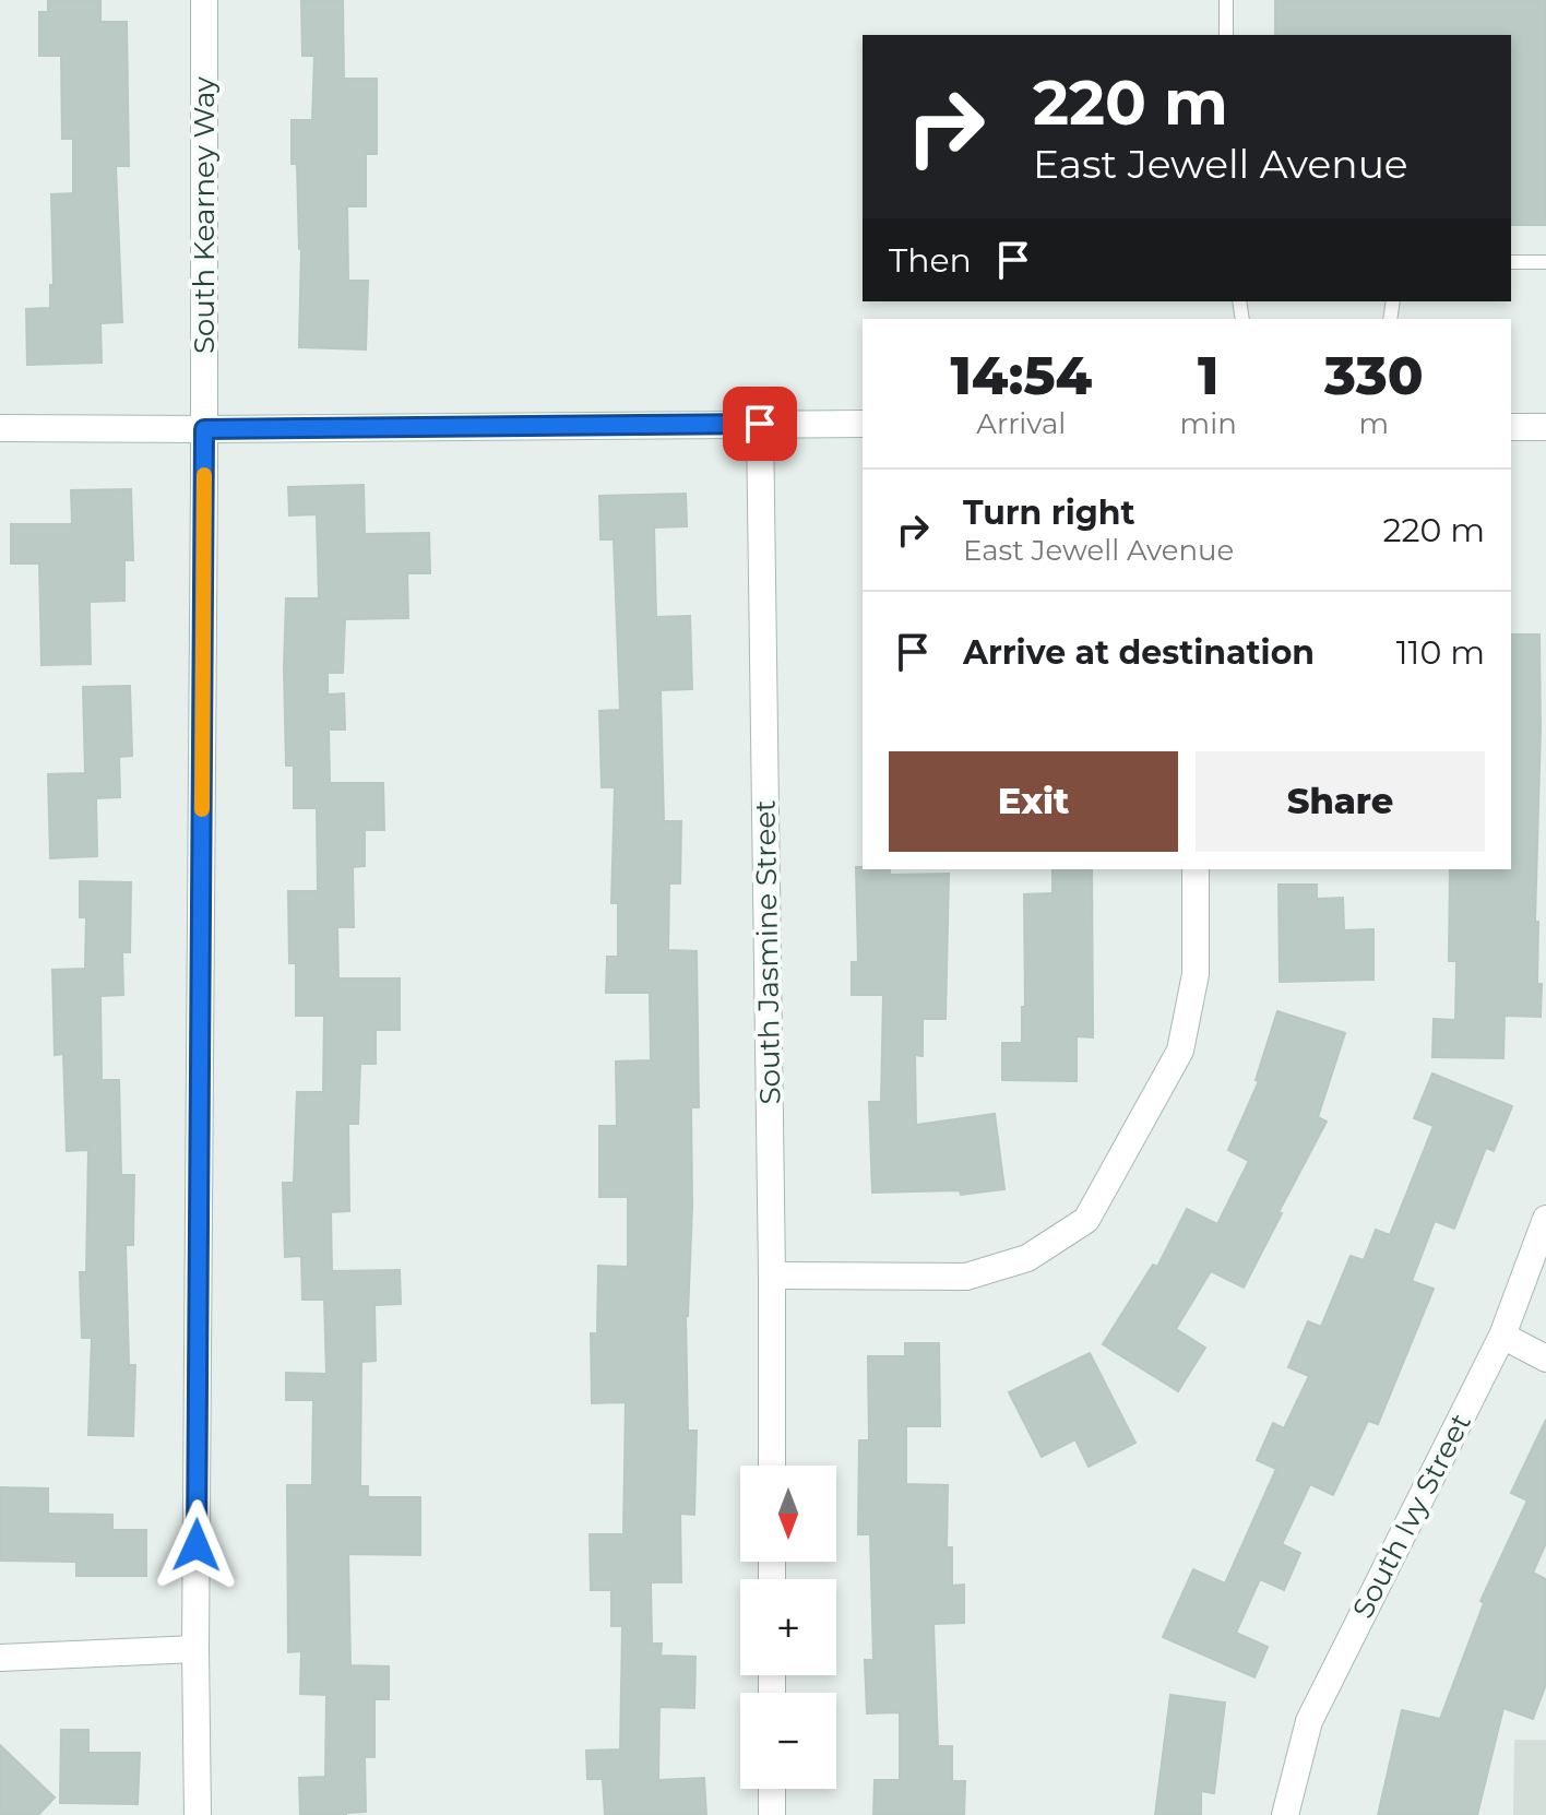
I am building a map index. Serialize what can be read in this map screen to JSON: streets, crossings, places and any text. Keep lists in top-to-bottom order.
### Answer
{
  "streets": {
    "street": ["South Kearney Way", "South Jasmine Street", "South Ivy Street"]
  },
  "north": "bottom",
  "page": {
    "turn": ["220 m", "East Jewell Avenue"],
    "then": "Then",
    "eta": [
      "14:54",
      "Arrival",
      "1",
      "min",
      "330",
      "m"
    ],
    "list": [
      {
        "name": "Turn right",
        "note": "East Jewell Avenue",
        "value": "220 m"
      },
      {
        "name": "Arrive at destination",
        "value": "110 m"
      }
    ],
    "buttons": ["Exit", "Share"],
    "map_buttons": ["+", "−"]
  }
}
